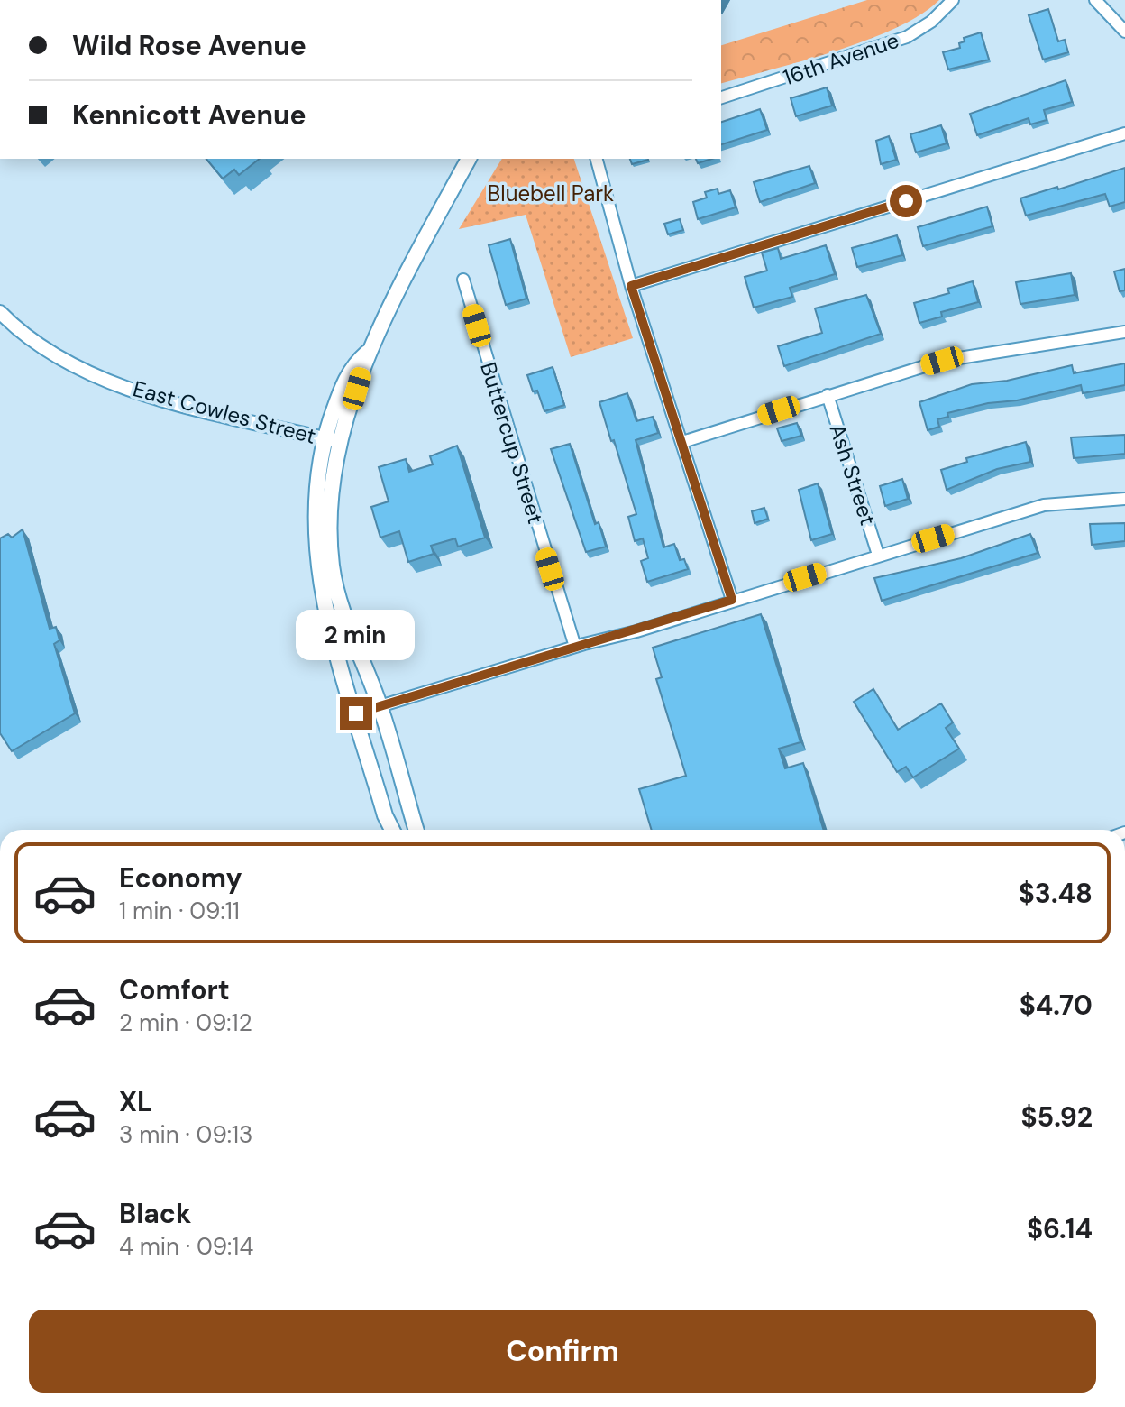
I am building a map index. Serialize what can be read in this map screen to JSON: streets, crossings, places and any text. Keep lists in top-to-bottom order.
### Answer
{
  "streets": {
    "street": [
      "16th Avenue",
      "East Cowles Street",
      "Buttercup Street",
      "Ash Street"
    ]
  },
  "parks": ["Bluebell Park"],
  "page": {
    "banner": ["Wild Rose Avenue", "Kennicott Avenue"],
    "bubble": "2 min",
    "list": [
      {
        "name": "Economy",
        "note": "1 min · 09:11",
        "value": "$3.48"
      },
      {
        "name": "Comfort",
        "note": "2 min · 09:12",
        "value": "$4.70"
      },
      {
        "name": "XL",
        "note": "3 min · 09:13",
        "value": "$5.92"
      },
      {
        "name": "Black",
        "note": "4 min · 09:14",
        "value": "$6.14"
      }
    ],
    "buttons": "Confirm"
  }
}
